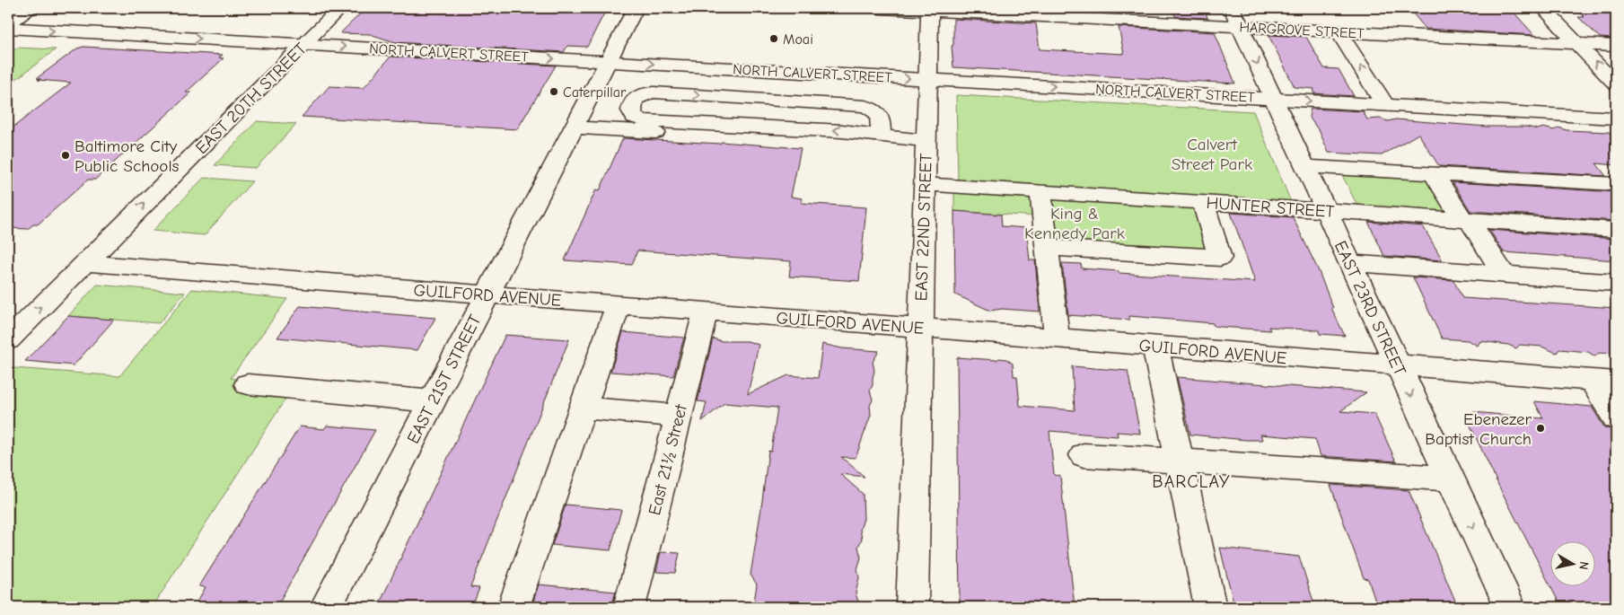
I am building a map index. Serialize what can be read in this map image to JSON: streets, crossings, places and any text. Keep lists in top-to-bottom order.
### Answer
{
  "streets": {
    "street": [
      "HARGROVE STREET",
      "NORTH CALVERT STREET",
      "EAST 20TH STREET",
      "HUNTER STREET",
      "EAST 22ND STREET",
      "GUILFORD AVENUE",
      "EAST 23RD STREET",
      "EAST 21ST STREET",
      "East 21½ Street"
    ]
  },
  "crossings": [
    ["HARGROVE STREET", "EAST 22ND STREET"],
    ["HARGROVE STREET", "EAST 23RD STREET"],
    ["NORTH CALVERT STREET", "EAST 20TH STREET"],
    ["NORTH CALVERT STREET", "EAST 22ND STREET"],
    ["NORTH CALVERT STREET", "EAST 23RD STREET"],
    ["NORTH CALVERT STREET", "EAST 21ST STREET"],
    ["EAST 20TH STREET", "GUILFORD AVENUE"],
    ["HUNTER STREET", "EAST 22ND STREET"],
    ["HUNTER STREET", "EAST 23RD STREET"],
    ["EAST 22ND STREET", "GUILFORD AVENUE"],
    ["GUILFORD AVENUE", "EAST 23RD STREET"],
    ["GUILFORD AVENUE", "EAST 21ST STREET"],
    ["GUILFORD AVENUE", "East 21½ Street"]
  ],
  "one_way": ["EAST 20TH STREET", "EAST 23RD STREET"],
  "districts": ["BARCLAY"],
  "parks": ["Calvert Street Park", "King & Kennedy Park"],
  "places": [
    "Moai",
    "Caterpillar",
    "Baltimore City Public Schools",
    "Ebenezer Baptist Church"
  ],
  "north": "right"
}
